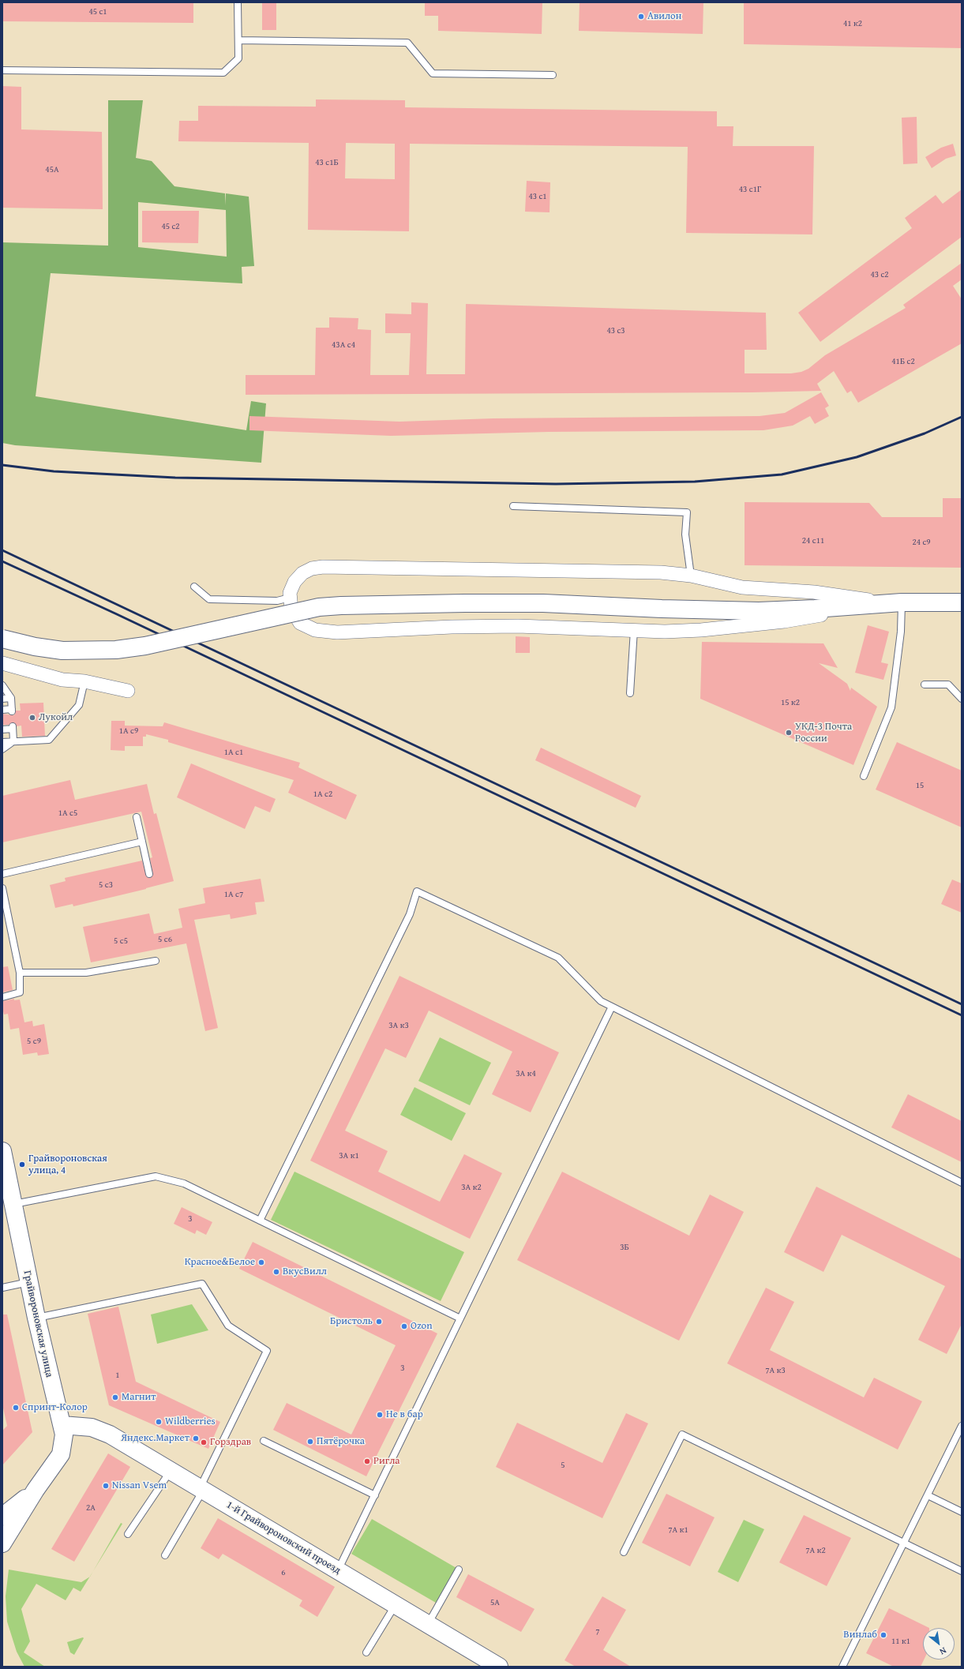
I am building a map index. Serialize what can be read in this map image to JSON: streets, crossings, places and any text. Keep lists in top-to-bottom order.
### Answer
{
  "streets": {
    "main road": ["Грайвороновская улица", "1-й Грайвороновский проезд"]
  },
  "crossings": [
    ["Грайвороновская улица", "1-й Грайвороновский проезд"]
  ],
  "places": [
    "Авилон",
    "Лукойл",
    "УКД-3 Почта России",
    "Грайвороновская улица, 4",
    "Красное&Белое",
    "ВкусВилл",
    "Бристоль",
    "Ozon",
    "Магнит",
    "Спринт-Колор",
    "Не в бар",
    "Wildberries",
    "Яндекс.Маркет",
    "Пятёрочка",
    "Горздрав",
    "Ригла",
    "Nissan Vsem",
    "Винлаб"
  ],
  "house_numbers": [
    "45 с1",
    "41 к2",
    "43 с1Б",
    "45А",
    "43 с1Г",
    "43 с1",
    "45 с2",
    "43 с2",
    "43 с3",
    "43А с4",
    "41Б с2",
    "24 с11",
    "24 с9",
    "15 к2",
    "1А с9",
    "1А с1",
    "15",
    "1А с2",
    "1А с5",
    "5 с3",
    "1А с7",
    "5 с6",
    "5 с5",
    "3А к3",
    "5 с9",
    "3А к4",
    "3А к1",
    "3А к2",
    "3",
    "3Б",
    "3",
    "7А к3",
    "1",
    "5",
    "2А",
    "7А к1",
    "7А к2",
    "6",
    "5А",
    "7",
    "11 к1"
  ],
  "north": "bottom right"
}
